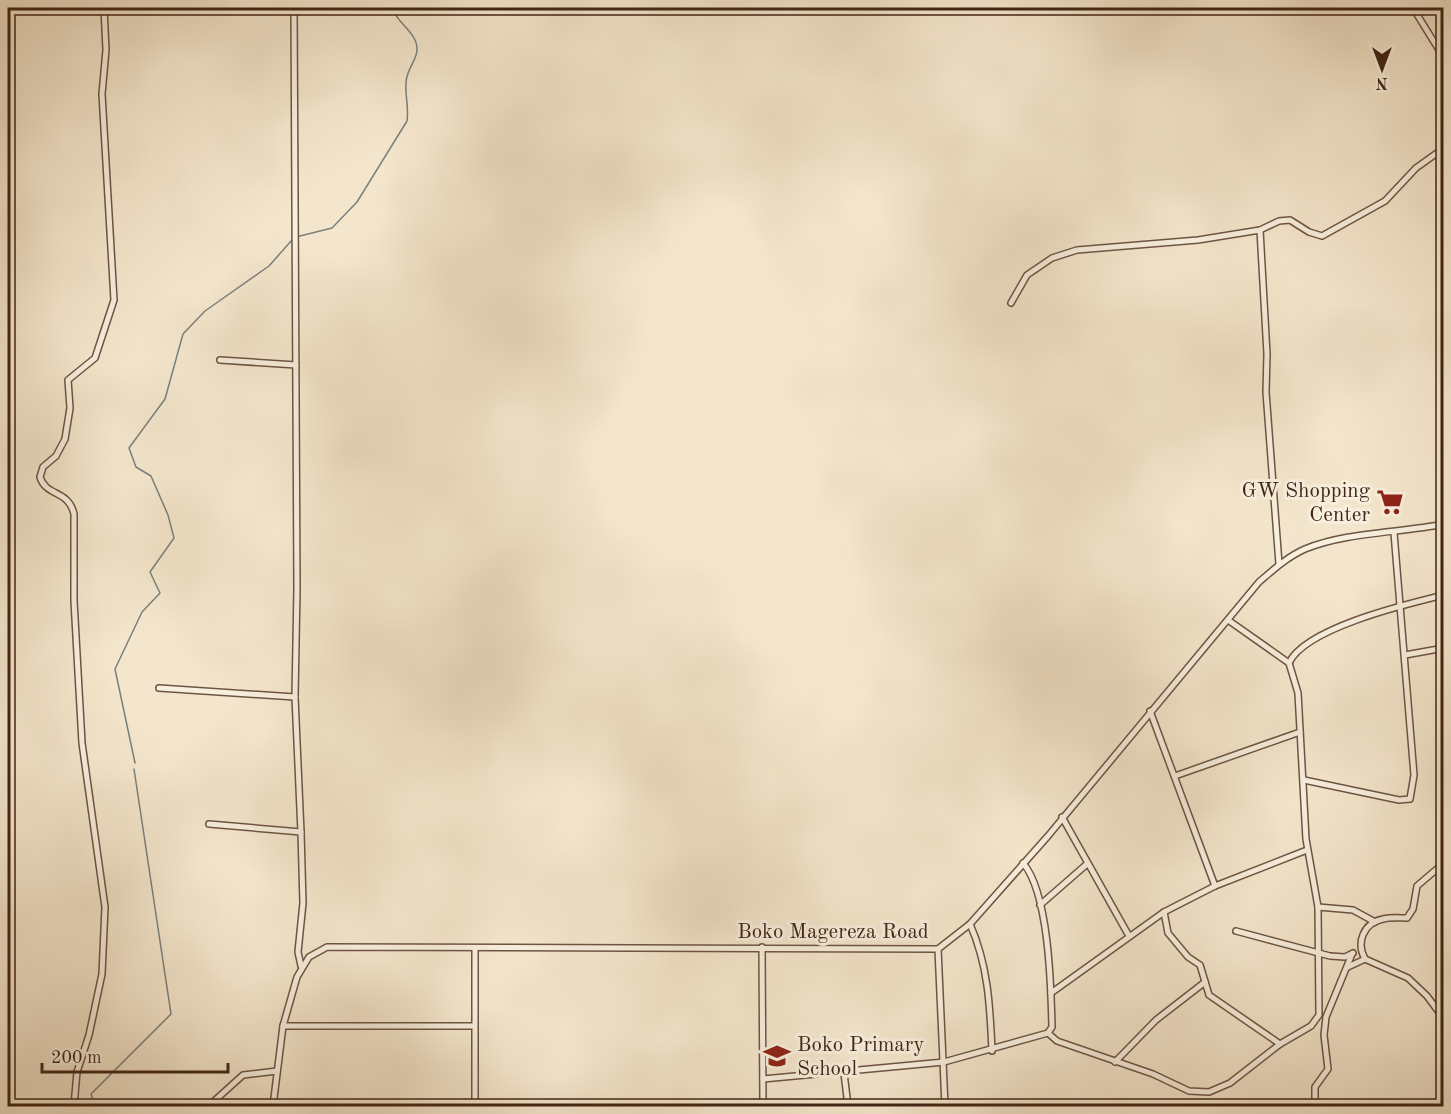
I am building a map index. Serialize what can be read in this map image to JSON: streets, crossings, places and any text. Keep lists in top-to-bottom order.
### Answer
{
  "streets": {
    "street": ["Boko Magereza Road"]
  },
  "places": {
    "supermarket": ["GW Shopping Center"],
    "school or university": ["Boko Primary School"]
  },
  "scale_bar": "200 m",
  "north": "bottom"
}
